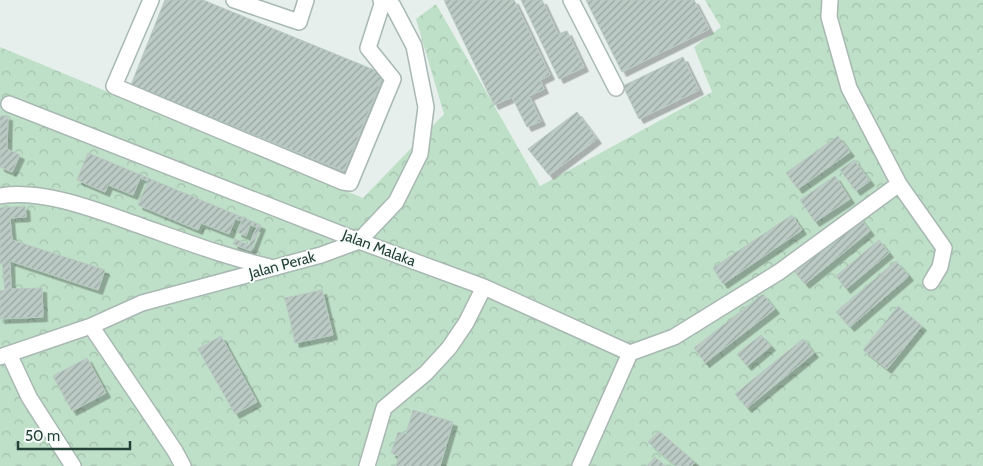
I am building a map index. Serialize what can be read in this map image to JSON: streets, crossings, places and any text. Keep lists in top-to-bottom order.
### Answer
{
  "streets": {
    "street": ["Jalan Malaka", "Jalan Perak"]
  },
  "crossings": [
    ["Jalan Malaka", "Jalan Perak"]
  ],
  "scale_bar": "50 m"
}
